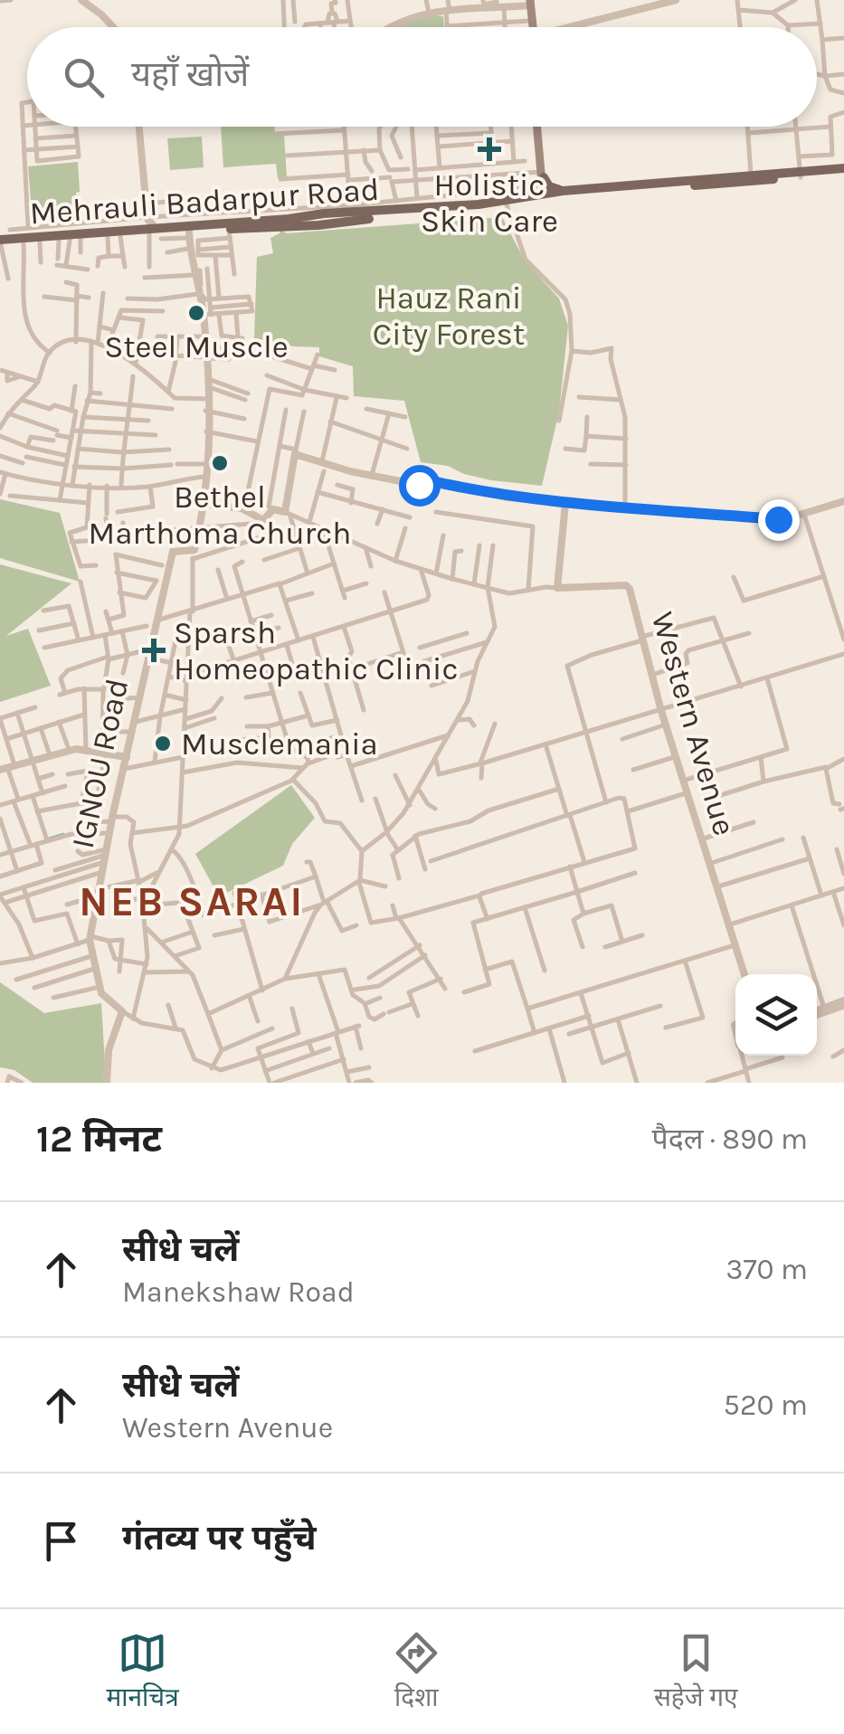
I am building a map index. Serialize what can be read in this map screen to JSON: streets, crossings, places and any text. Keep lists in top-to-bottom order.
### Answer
{
  "streets": {
    "main road": ["Mehrauli Badarpur Road"],
    "street": ["Western Avenue", "IGNOU Road"]
  },
  "districts": ["NEB SARAI"],
  "parks": ["Hauz Rani City Forest"],
  "places": {
    "health": ["Holistic Skin Care", "Sparsh Homeopathic Clinic"],
    "other": ["Steel Muscle", "Bethel Marthoma Church", "Musclemania"]
  },
  "page": {
    "search": "यहाँ खोजें",
    "heading": ["12 मिनट", "पैदल · 890 m"],
    "list": [
      ["सीधे चलें", "Manekshaw Road", "370 m"],
      ["सीधे चलें", "Western Avenue", "520 m"],
      "गंतव्य पर पहुँचे"
    ],
    "nav": ["मानचित्र", "दिशा", "सहेजे गए"]
  }
}
